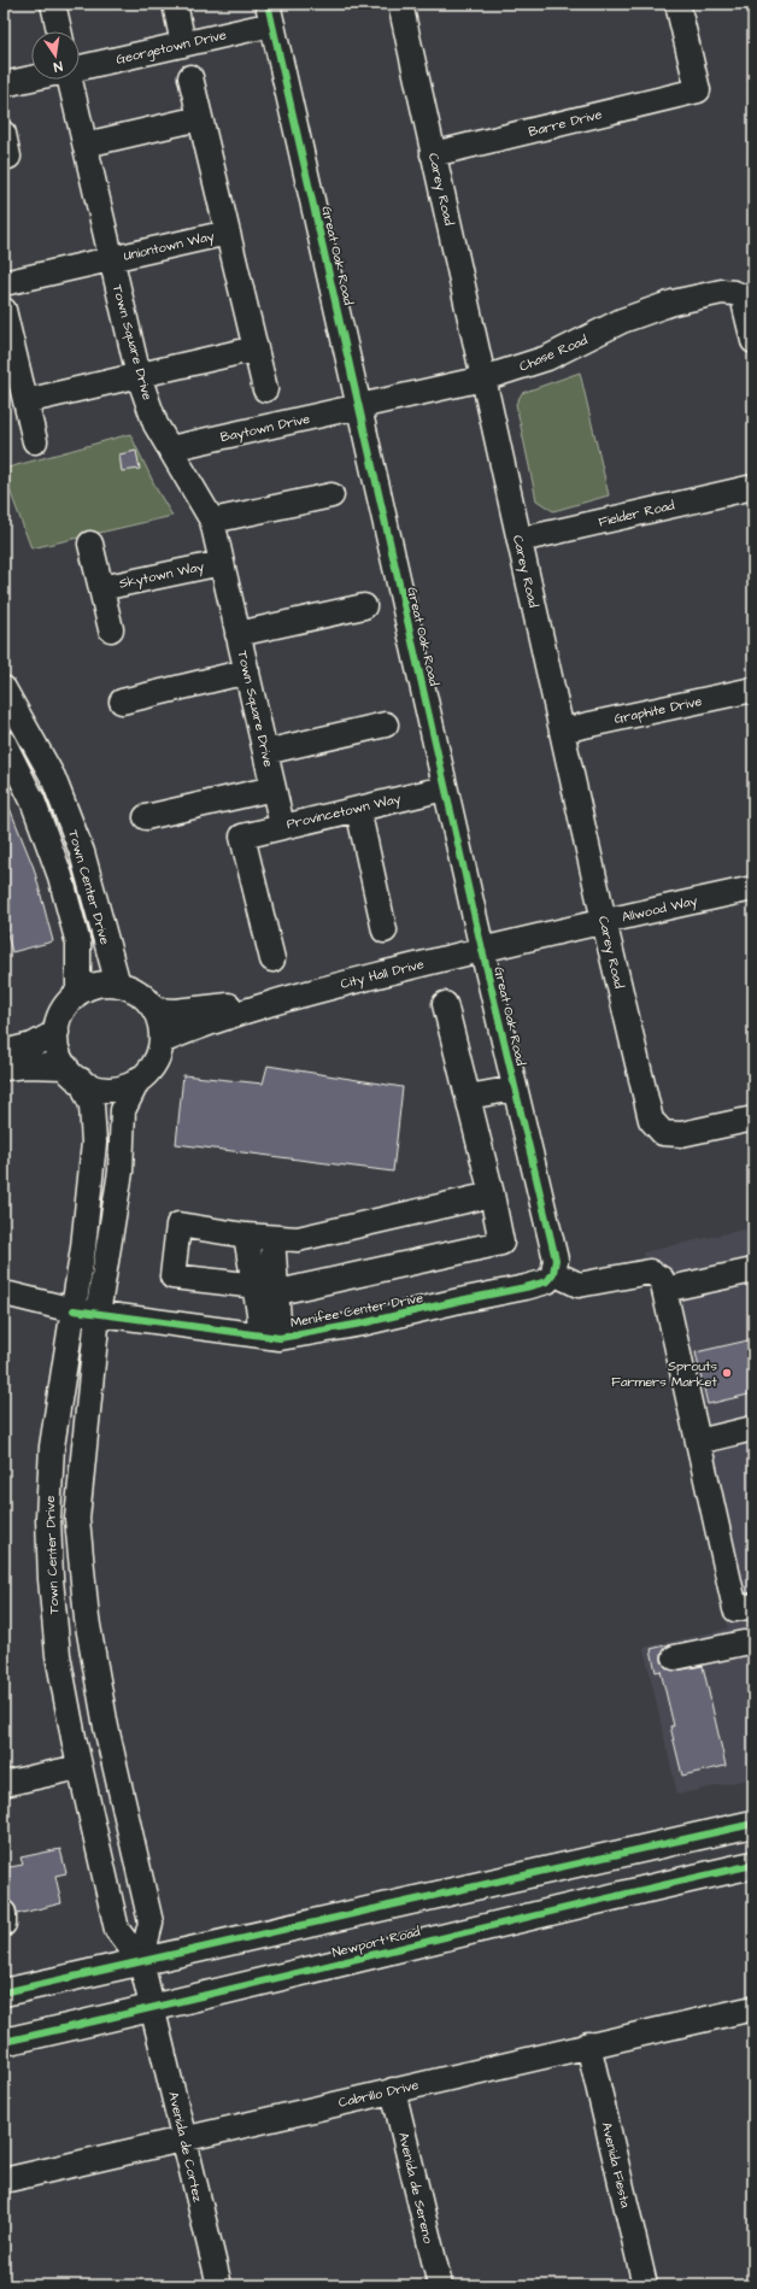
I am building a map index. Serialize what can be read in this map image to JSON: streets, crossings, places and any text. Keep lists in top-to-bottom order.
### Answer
{
  "streets": {
    "main road": ["Newport Road"],
    "street": [
      "Georgetown Drive",
      "Barre Drive",
      "Carey Road",
      "Uniontown Way",
      "Great Oak Road",
      "Town Square Drive",
      "Chase Road",
      "Baytown Drive",
      "Fielder Road",
      "Skytown Way",
      "Graphite Drive",
      "Provincetown Way",
      "Town Center Drive",
      "Allwood Way",
      "City Hall Drive",
      "Menifee Center Drive",
      "Cabrillo Drive",
      "Avenida de Cortez",
      "Avenida Fiesta",
      "Avenida de Sereno"
    ]
  },
  "crossings": [
    ["Georgetown Drive", "Great Oak Road"],
    ["Barre Drive", "Carey Road"],
    ["Carey Road", "Chase Road"],
    ["Carey Road", "Fielder Road"],
    ["Carey Road", "Graphite Drive"],
    ["Carey Road", "Allwood Way"],
    ["Uniontown Way", "Town Square Drive"],
    ["Great Oak Road", "Chase Road"],
    ["Great Oak Road", "Baytown Drive"],
    ["Great Oak Road", "Provincetown Way"],
    ["Great Oak Road", "Allwood Way"],
    ["Great Oak Road", "City Hall Drive"],
    ["Great Oak Road", "Menifee Center Drive"],
    ["Town Square Drive", "Baytown Drive"],
    ["Town Square Drive", "Skytown Way"],
    ["Town Square Drive", "Provincetown Way"],
    ["Chase Road", "Baytown Drive"],
    ["Town Center Drive", "City Hall Drive"],
    ["Town Center Drive", "Menifee Center Drive"],
    ["Town Center Drive", "Newport Road"],
    ["Town Center Drive", "Avenida de Cortez"],
    ["Allwood Way", "City Hall Drive"],
    ["Newport Road", "Avenida de Cortez"],
    ["Cabrillo Drive", "Avenida de Cortez"],
    ["Cabrillo Drive", "Avenida Fiesta"],
    ["Cabrillo Drive", "Avenida de Sereno"]
  ],
  "places": ["Sprouts Farmers Market"],
  "north": "bottom"
}
